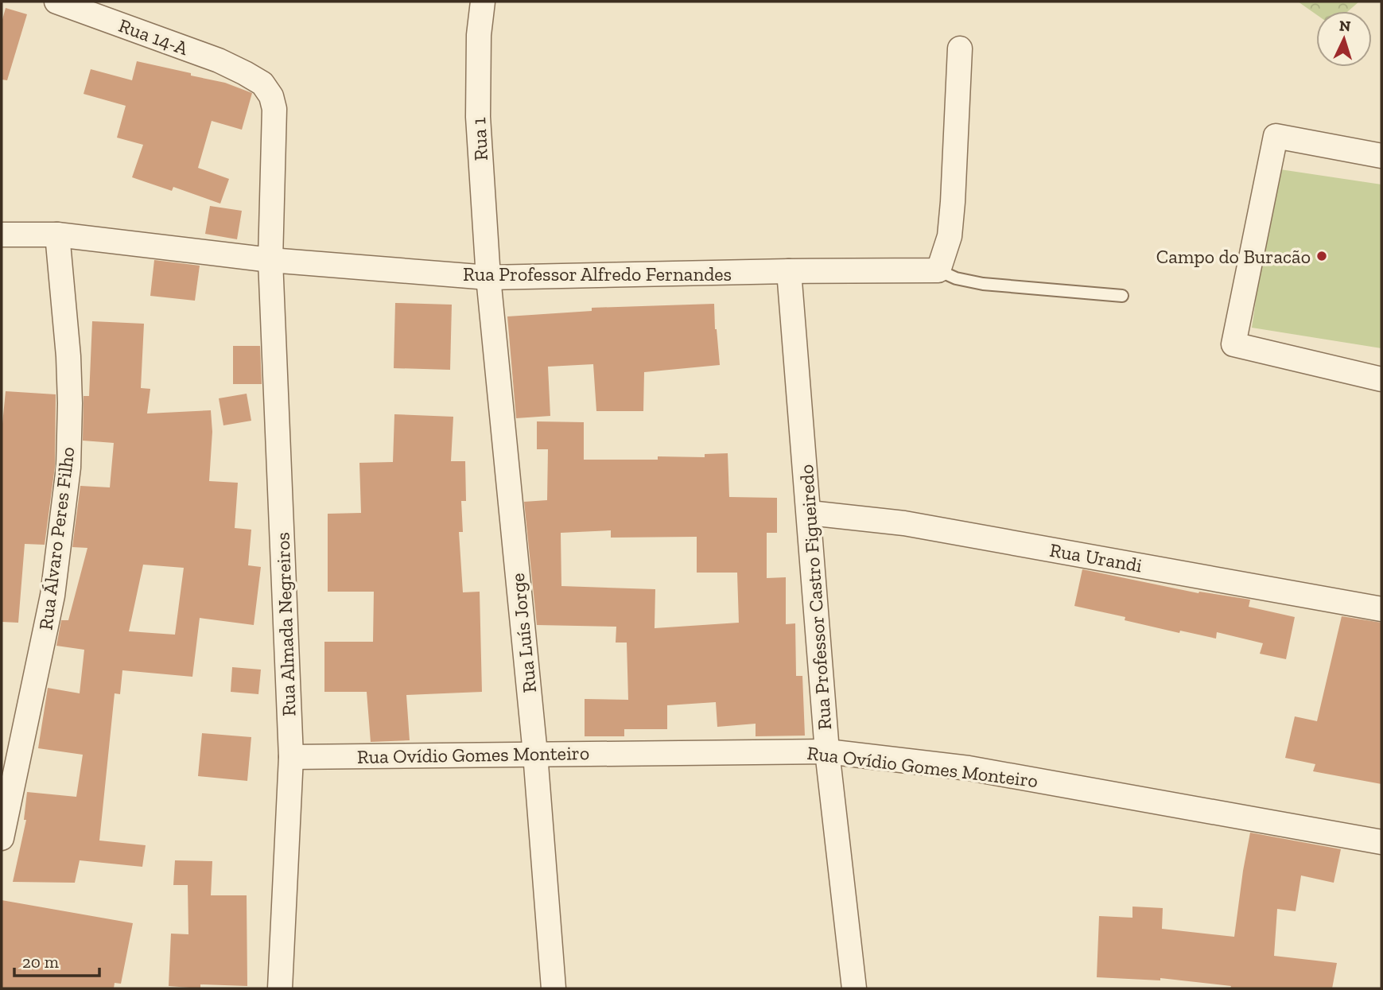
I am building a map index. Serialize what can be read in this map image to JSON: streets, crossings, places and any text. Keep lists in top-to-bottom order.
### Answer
{
  "streets": {
    "street": [
      "Rua 14-A",
      "Rua 1",
      "Rua Professor Alfredo Fernandes",
      "Rua Álvaro Peres Filho",
      "Rua Urandi",
      "Rua Professor Castro Figueiredo",
      "Rua Almada Negreiros",
      "Rua Luís Jorge",
      "Rua Ovídio Gomes Monteiro"
    ]
  },
  "crossings": [
    ["Rua 14-A", "Rua Professor Alfredo Fernandes"],
    ["Rua 14-A", "Rua Almada Negreiros"],
    ["Rua 1", "Rua Professor Alfredo Fernandes"],
    ["Rua 1", "Rua Luís Jorge"],
    ["Rua Professor Alfredo Fernandes", "Rua Álvaro Peres Filho"],
    ["Rua Professor Alfredo Fernandes", "Rua Professor Castro Figueiredo"],
    ["Rua Professor Alfredo Fernandes", "Rua Almada Negreiros"],
    ["Rua Professor Alfredo Fernandes", "Rua Luís Jorge"],
    ["Rua Urandi", "Rua Professor Castro Figueiredo"],
    ["Rua Professor Castro Figueiredo", "Rua Ovídio Gomes Monteiro"],
    ["Rua Almada Negreiros", "Rua Ovídio Gomes Monteiro"],
    ["Rua Luís Jorge", "Rua Ovídio Gomes Monteiro"]
  ],
  "places": ["Campo do Buracão"],
  "scale_bar": "20 m",
  "north": "top"
}
